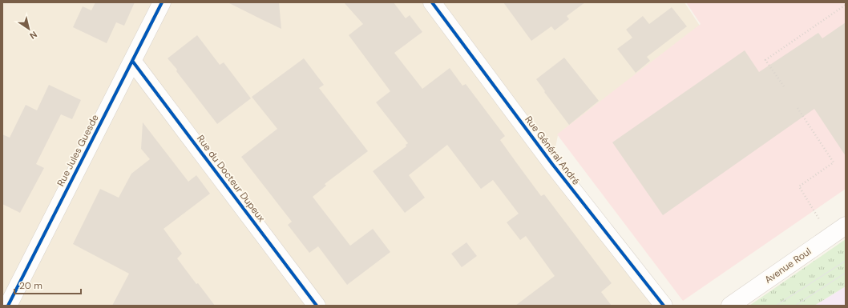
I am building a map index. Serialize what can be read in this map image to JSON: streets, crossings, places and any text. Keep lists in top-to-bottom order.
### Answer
{
  "streets": {
    "street": [
      "Rue Jules Guesde",
      "Rue Général André",
      "Rue du Docteur Dupeux",
      "Avenue Roul"
    ]
  },
  "crossings": [
    ["Rue Jules Guesde", "Rue du Docteur Dupeux"]
  ],
  "scale_bar": "20 m",
  "north": "bottom right"
}
